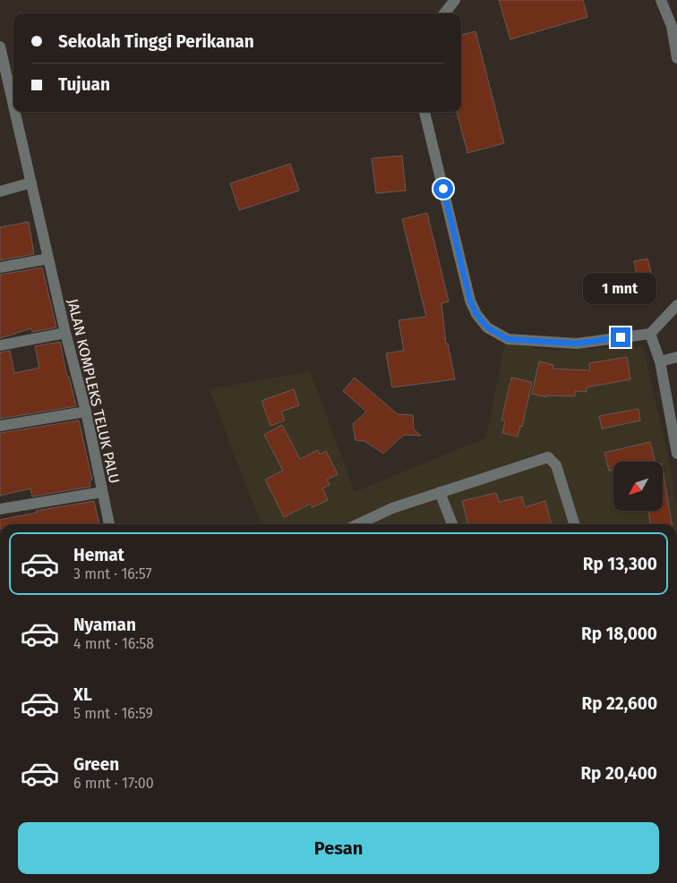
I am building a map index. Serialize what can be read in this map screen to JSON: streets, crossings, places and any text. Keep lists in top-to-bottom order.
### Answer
{
  "streets": {
    "street": ["JALAN KOMPLEKS TELUK PALU"]
  },
  "north": "bottom left",
  "page": {
    "banner": ["Sekolah Tinggi Perikanan", "Tujuan"],
    "bubble": "1 mnt",
    "list": [
      {
        "name": "Hemat",
        "note": "3 mnt · 16:57",
        "value": "Rp 13,300"
      },
      {
        "name": "Nyaman",
        "note": "4 mnt · 16:58",
        "value": "Rp 18,000"
      },
      {
        "name": "XL",
        "note": "5 mnt · 16:59",
        "value": "Rp 22,600"
      },
      {
        "name": "Green",
        "note": "6 mnt · 17:00",
        "value": "Rp 20,400"
      }
    ],
    "buttons": "Pesan"
  }
}
